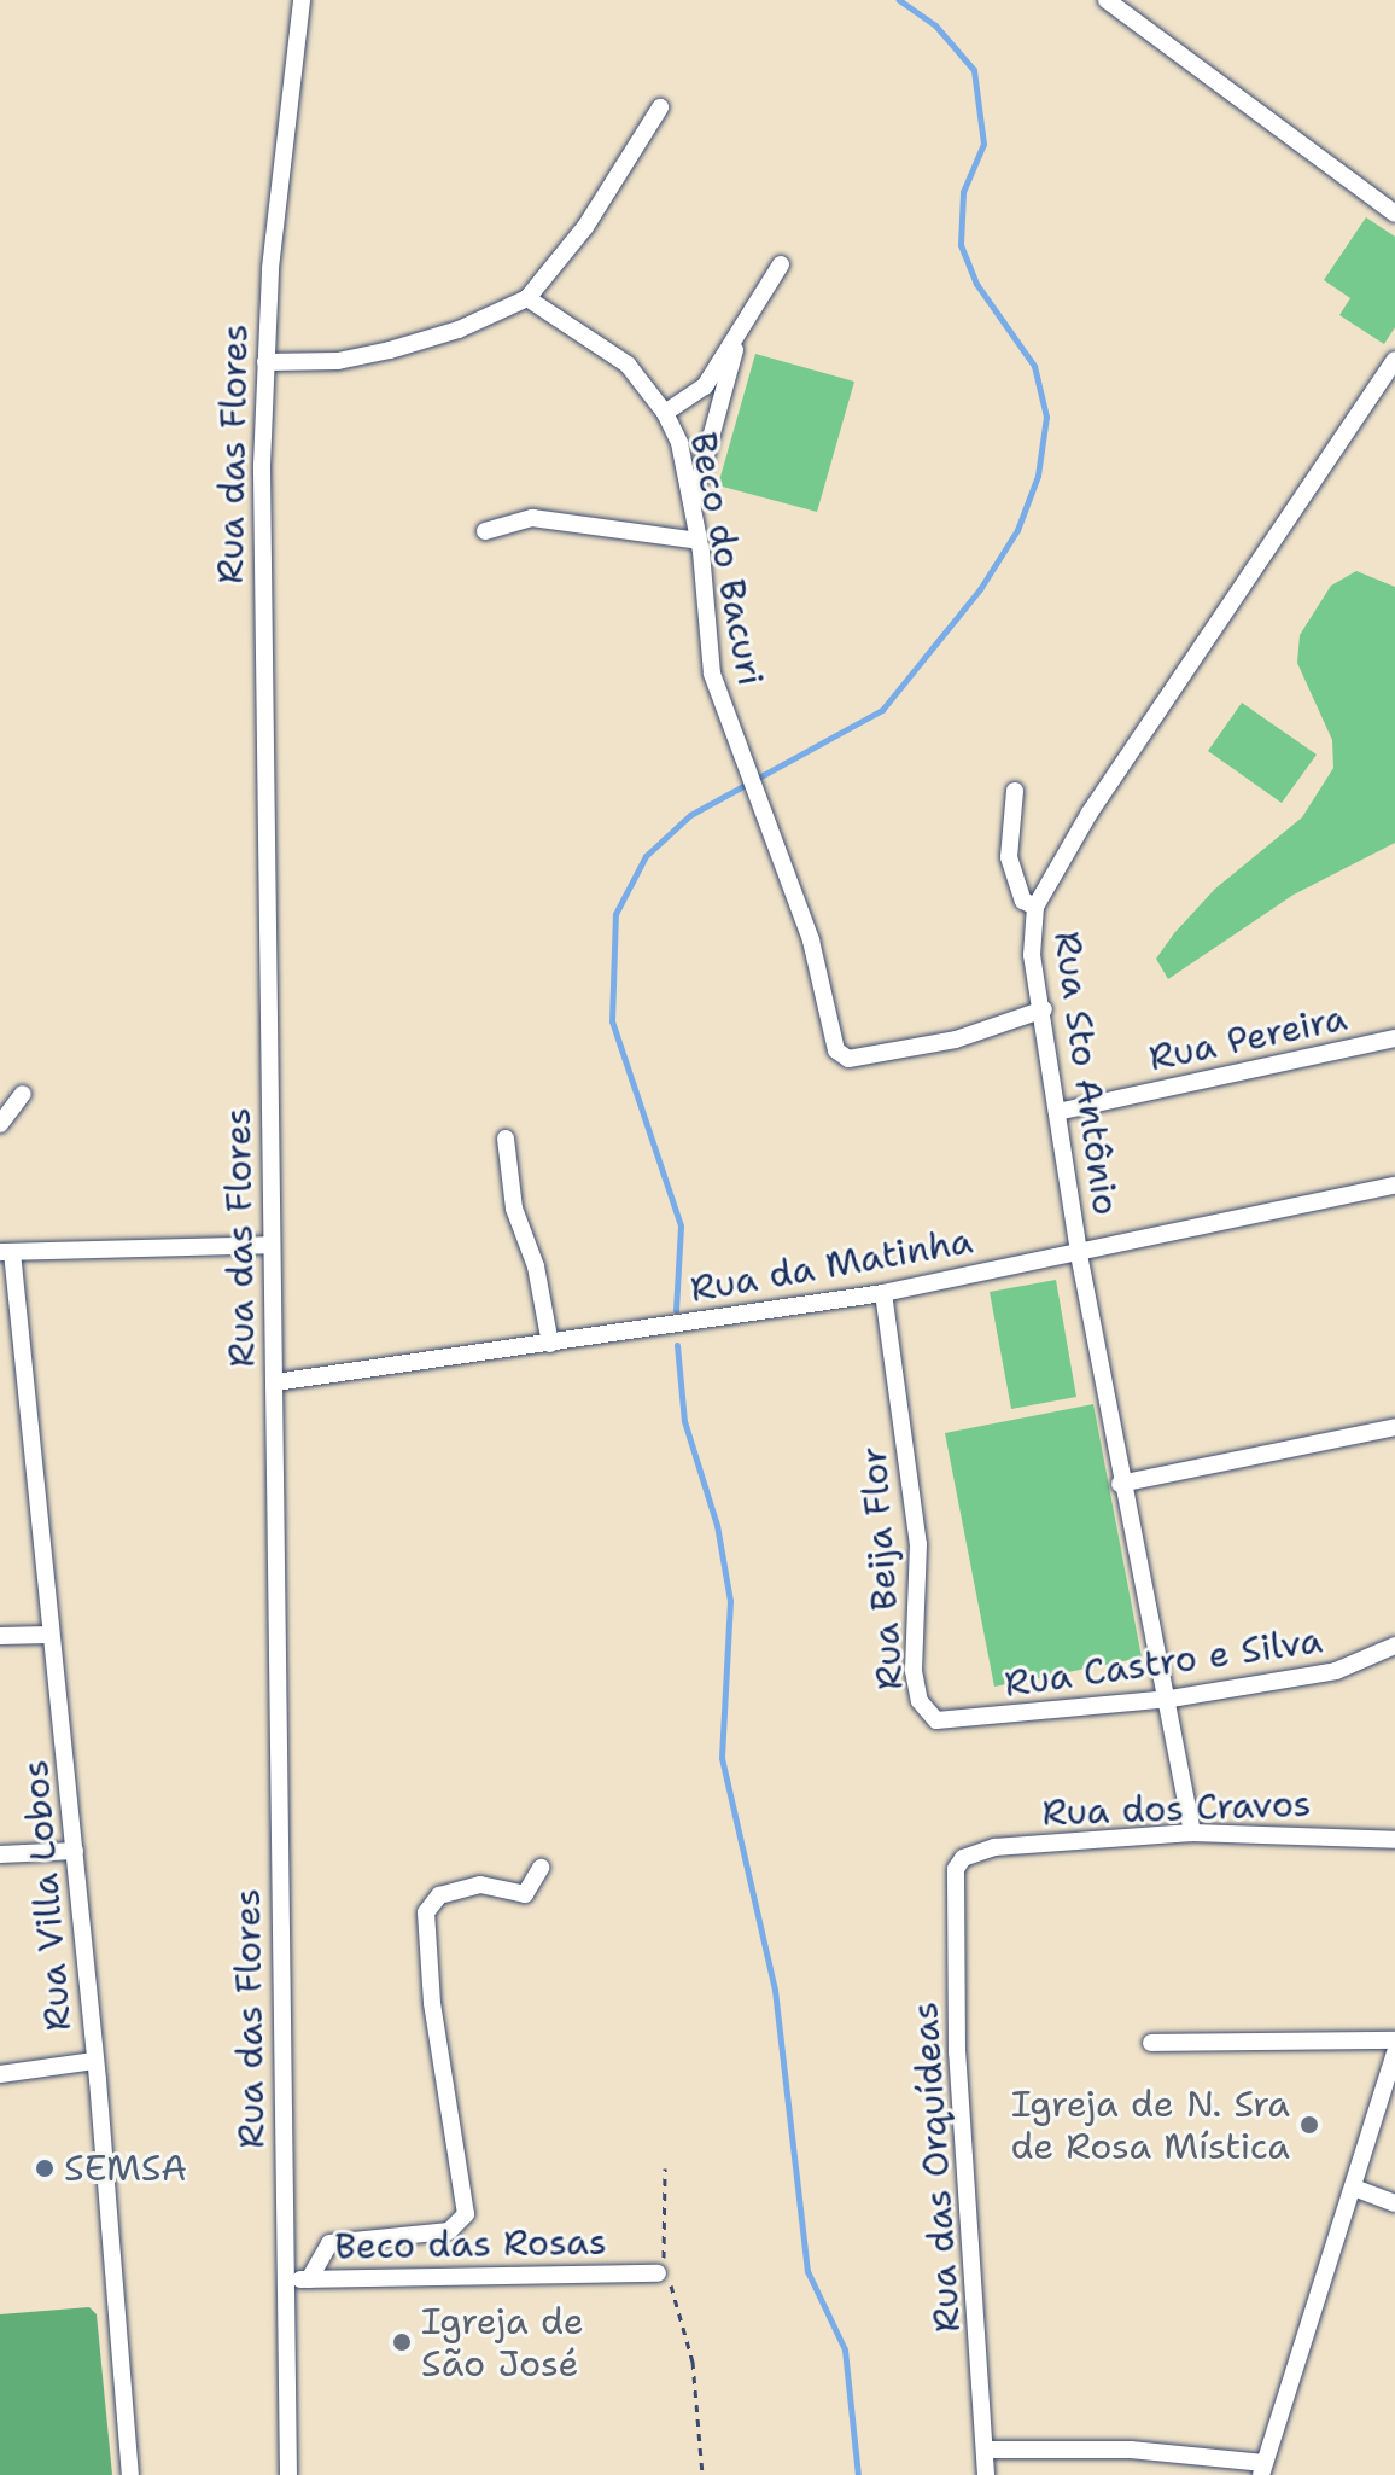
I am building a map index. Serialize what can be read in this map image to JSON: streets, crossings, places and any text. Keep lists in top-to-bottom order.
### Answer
{
  "streets": {
    "street": [
      "Rua das Flores",
      "Beco do Bacuri",
      "Rua Pereira",
      "Rua Sto Antônio",
      "Rua da Matinha",
      "Rua Beija Flor",
      "Rua Castro e Silva",
      "Rua dos Cravos",
      "Rua Villa Lobos",
      "Rua das Orquídeas",
      "Beco das Rosas"
    ]
  },
  "crossings": [
    ["Rua das Flores", "Rua da Matinha"],
    ["Rua das Flores", "Beco das Rosas"],
    ["Beco do Bacuri", "Rua Sto Antônio"],
    ["Rua Pereira", "Rua Sto Antônio"],
    ["Rua Sto Antônio", "Rua da Matinha"],
    ["Rua Sto Antônio", "Rua Castro e Silva"],
    ["Rua Sto Antônio", "Rua dos Cravos"],
    ["Rua da Matinha", "Rua Beija Flor"],
    ["Rua Beija Flor", "Rua Castro e Silva"],
    ["Rua dos Cravos", "Rua das Orquídeas"]
  ],
  "places": ["Igreja de N. Sra de Rosa Mística", "SEMSA", "Igreja de São José"]
}
